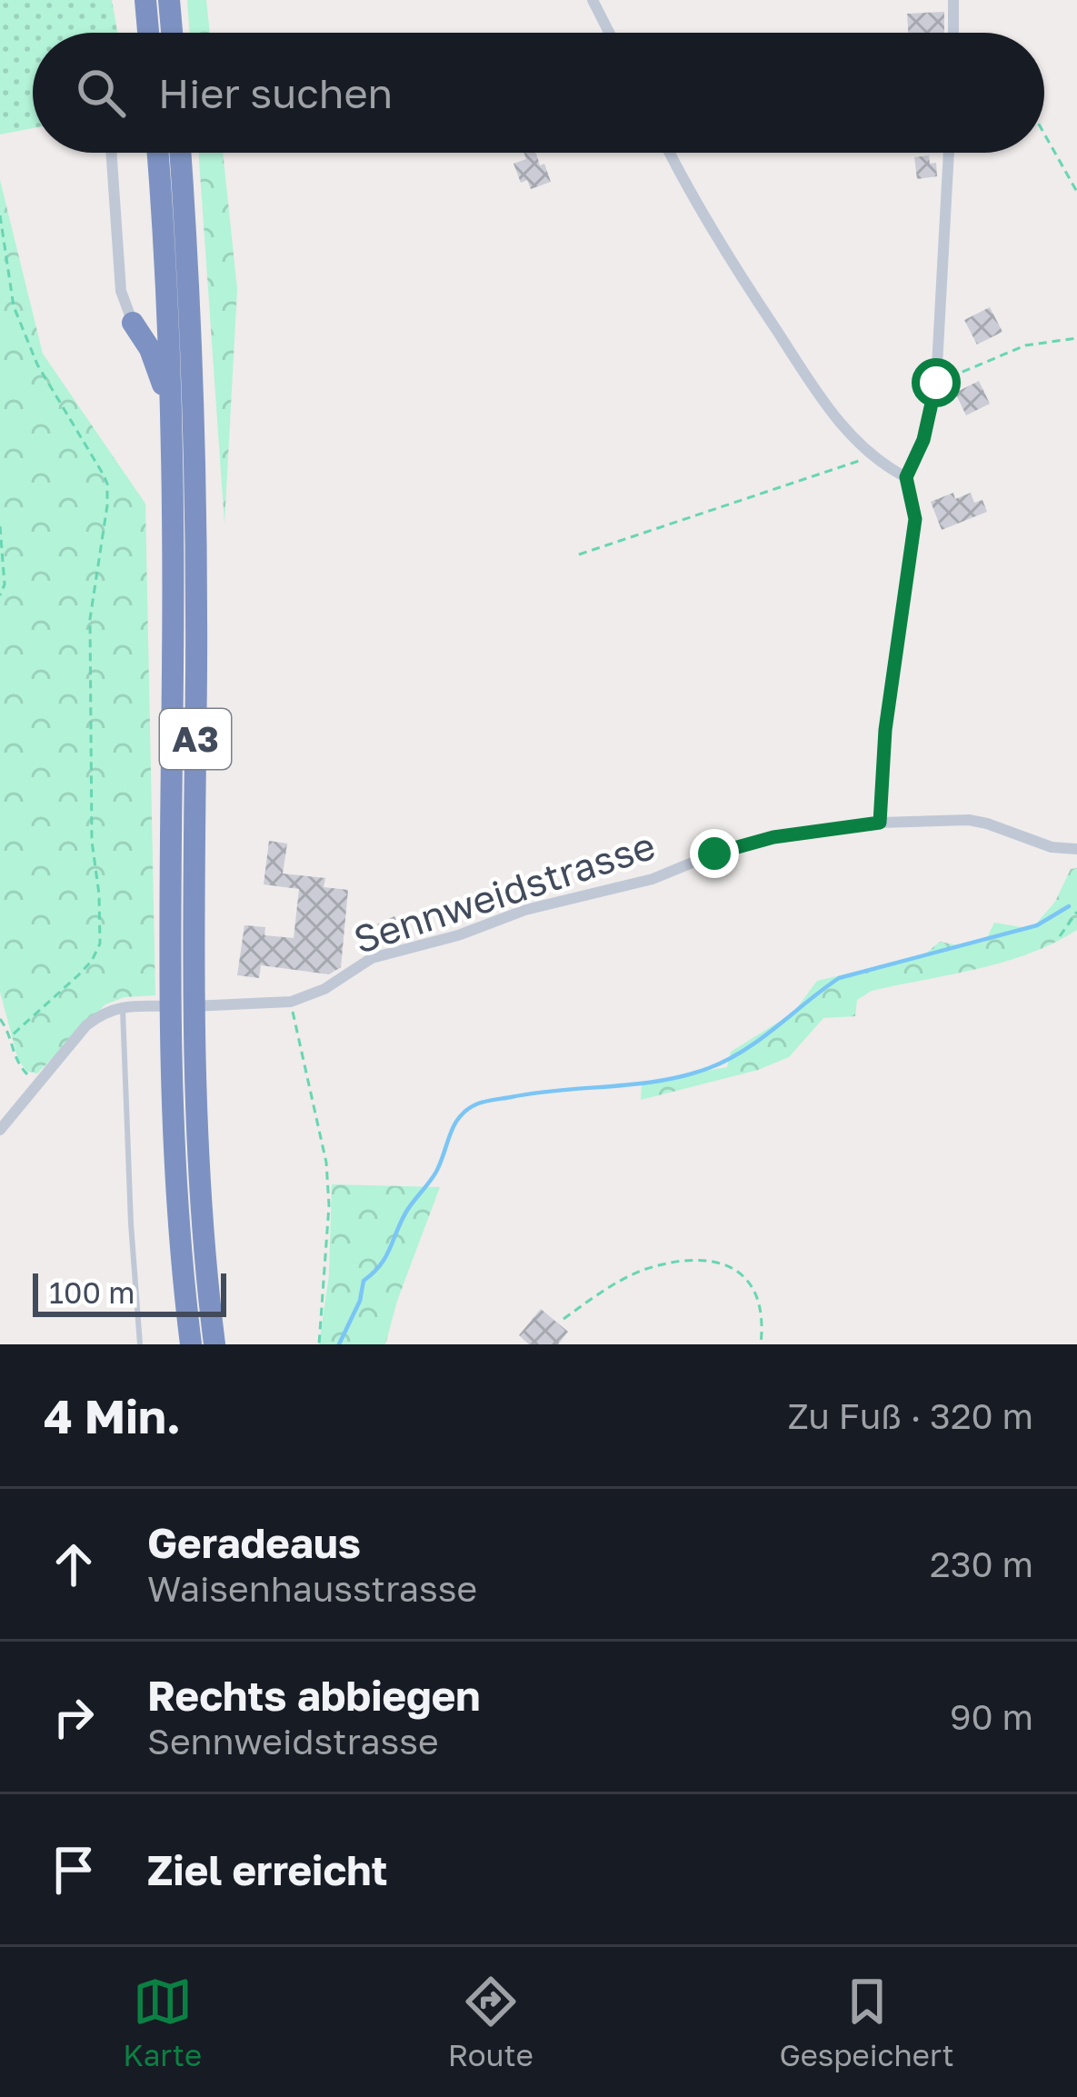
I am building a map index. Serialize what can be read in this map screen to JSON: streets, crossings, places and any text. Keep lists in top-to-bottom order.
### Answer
{
  "streets": {
    "highway": ["A3"],
    "street": ["Sennweidstrasse"]
  },
  "scale_bar": "100 m",
  "page": {
    "search": "Hier suchen",
    "scale": "100 m",
    "heading": ["4 Min.", "Zu Fuß · 320 m"],
    "list": [
      ["Geradeaus", "Waisenhausstrasse", "230 m"],
      ["Rechts abbiegen", "Sennweidstrasse", "90 m"],
      "Ziel erreicht"
    ],
    "nav": ["Karte", "Route", "Gespeichert"]
  }
}
